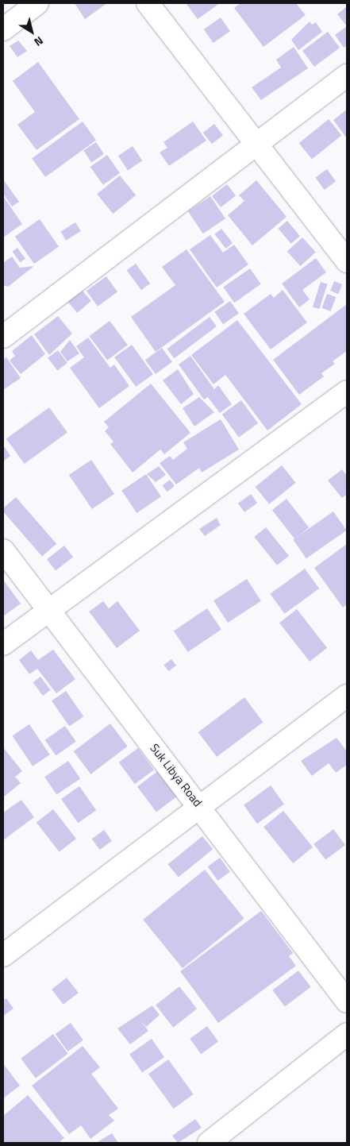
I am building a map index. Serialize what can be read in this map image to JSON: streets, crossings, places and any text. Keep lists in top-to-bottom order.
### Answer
{
  "streets": {
    "street": ["Suk Libya Road"]
  },
  "north": "bottom right"
}
